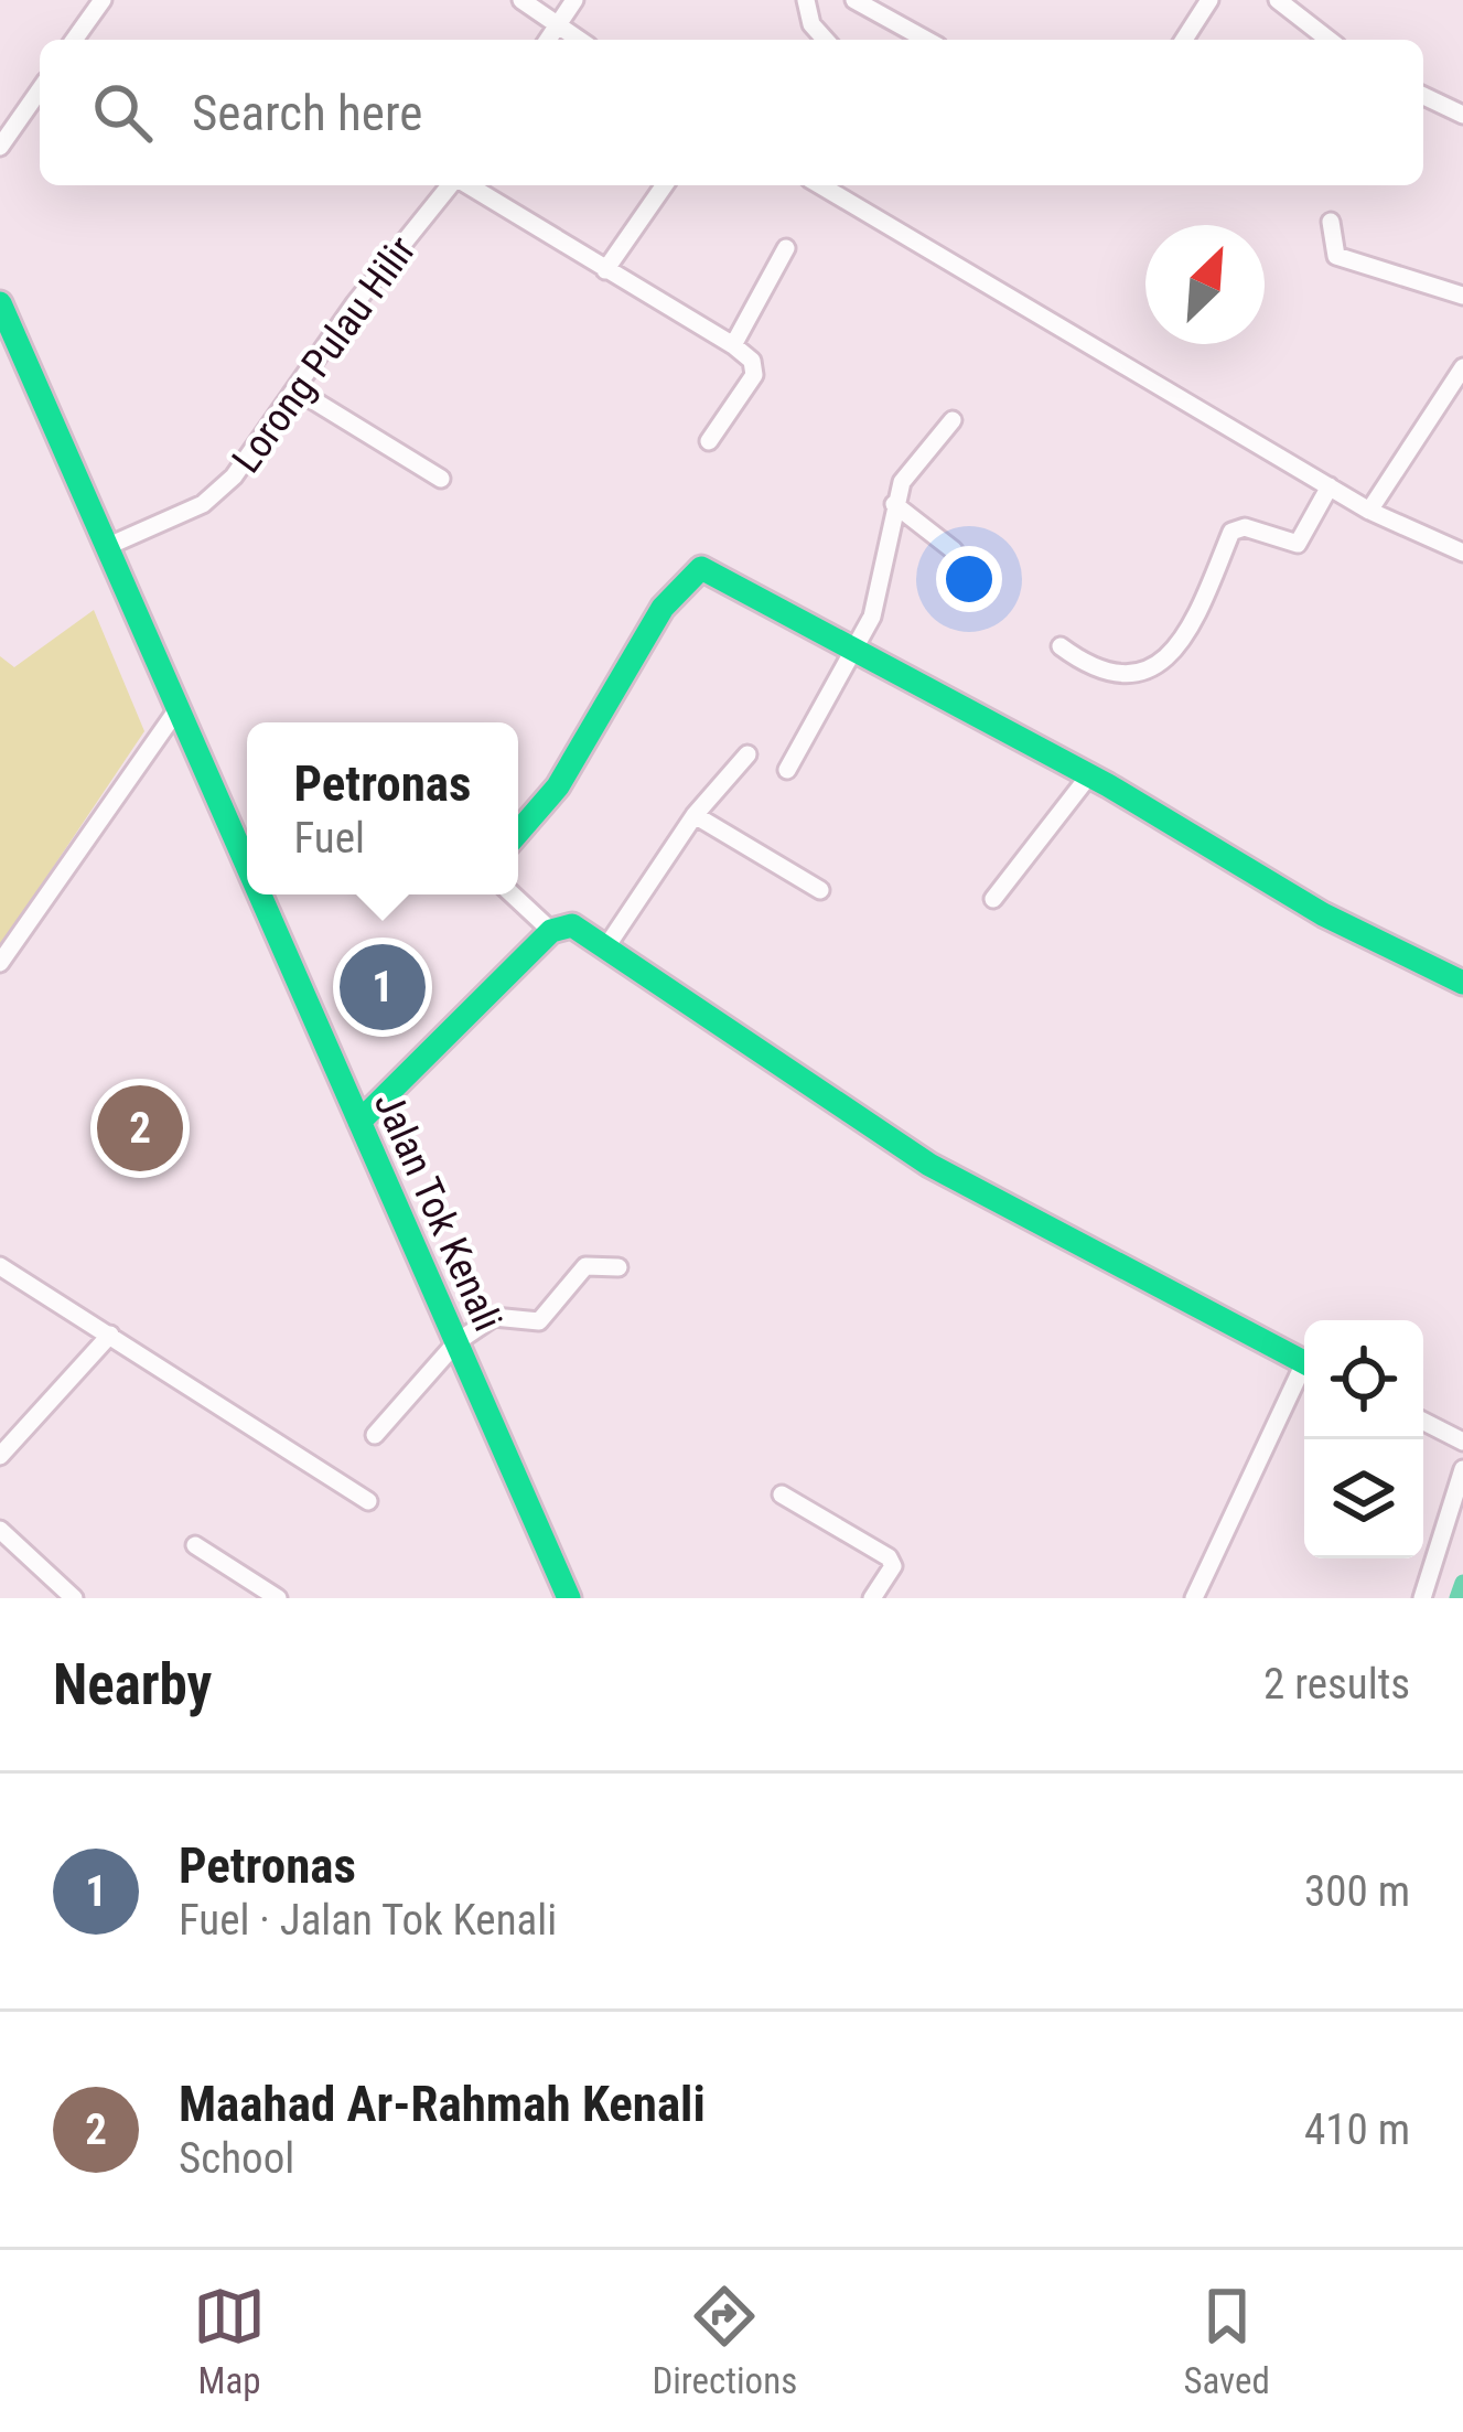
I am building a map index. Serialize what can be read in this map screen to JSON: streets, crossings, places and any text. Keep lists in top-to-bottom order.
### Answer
{
  "streets": {
    "street": ["Lorong Pulau Hilir", "Jalan Tok Kenali"]
  },
  "crossings": [
    ["Lorong Pulau Hilir", "Jalan Tok Kenali"]
  ],
  "north": "top right",
  "page": {
    "search": "Search here",
    "popup": ["Petronas", "Fuel"],
    "pins": ["1", "2"],
    "heading": ["Nearby", "2 results"],
    "list": [
      {
        "mark": "1",
        "name": "Petronas",
        "note": "Fuel · Jalan Tok Kenali",
        "value": "300 m"
      },
      {
        "mark": "2",
        "name": "Maahad Ar-Rahmah Kenali",
        "note": "School",
        "value": "410 m"
      }
    ],
    "nav": ["Map", "Directions", "Saved"]
  }
}
